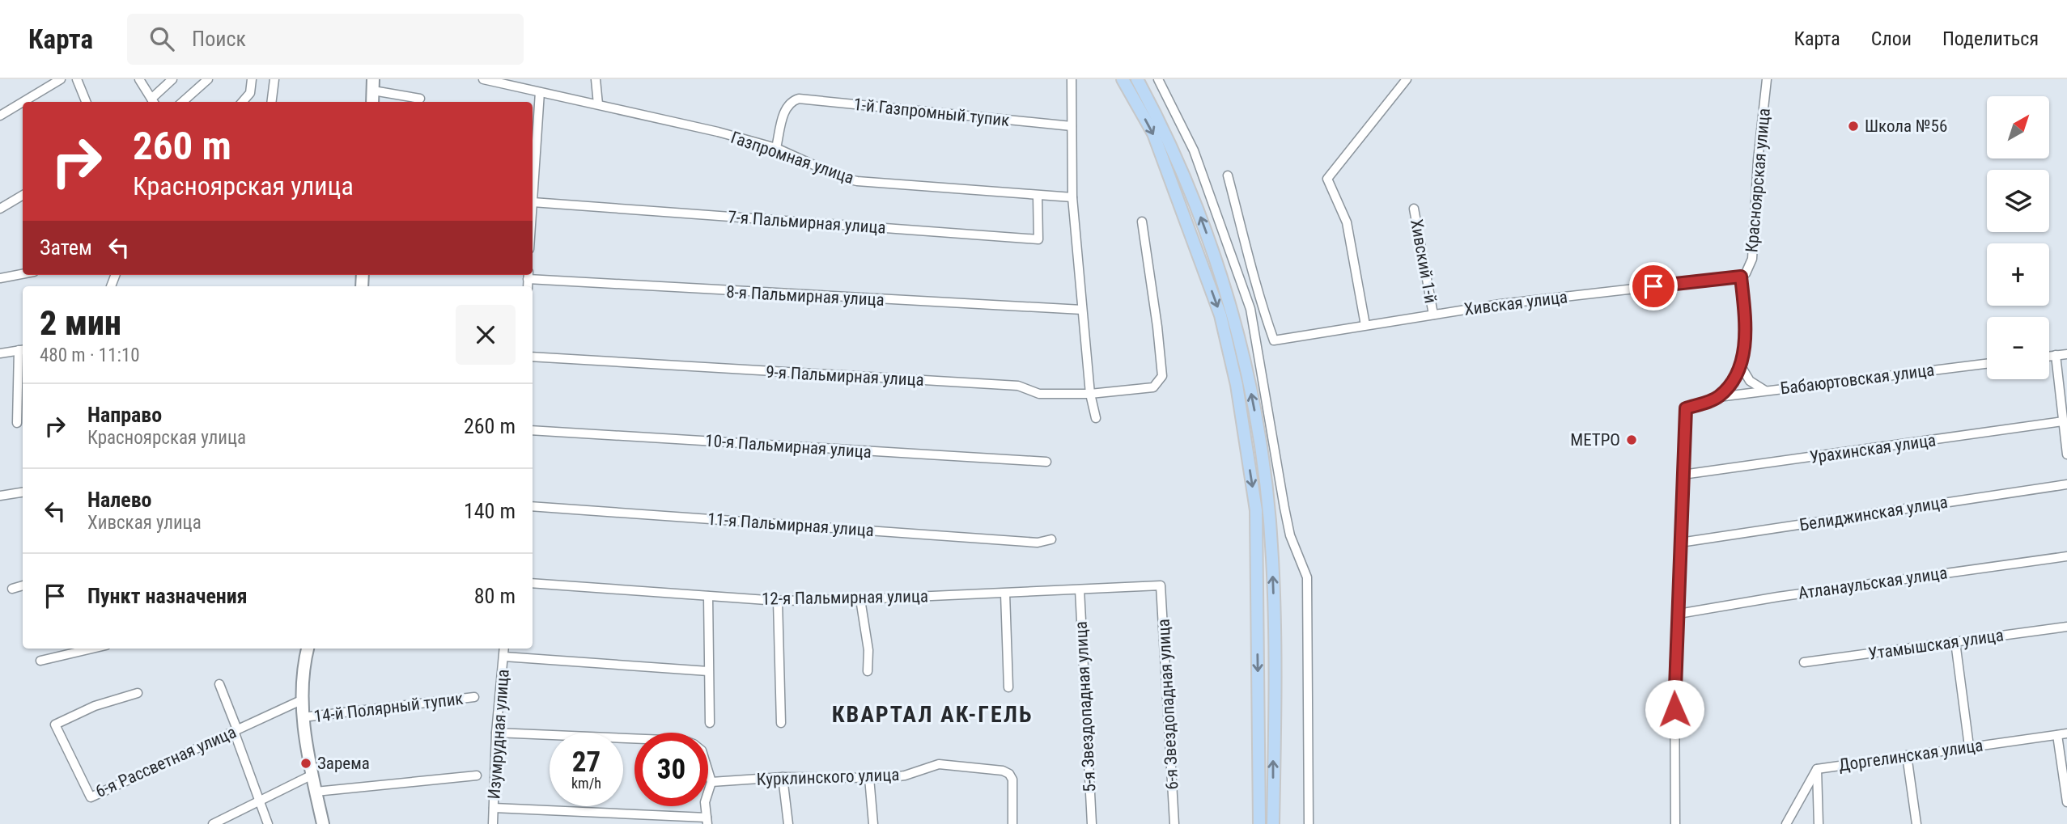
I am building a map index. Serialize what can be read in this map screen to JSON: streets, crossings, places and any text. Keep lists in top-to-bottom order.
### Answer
{
  "streets": {
    "street": [
      "1-й Газпромный тупик",
      "Газпромная улица",
      "Красноярская улица",
      "7-я Пальмирная улица",
      "Хивский 1-й",
      "8-я Пальмирная улица",
      "Хивская улица",
      "9-я Пальмирная улица",
      "Бабаюртовская улица",
      "10-я Пальмирная улица",
      "Урахинская улица",
      "Белиджинская улица",
      "11-я Пальмирная улица",
      "Атланаульская улица",
      "12-я Пальмирная улица",
      "Утамышская улица",
      "6-я Звездопадная улица",
      "5-я Звездопадная улица",
      "14-й Полярный тупик",
      "Изумрудная улица",
      "Доргелинская улица",
      "6-я Рассветная улица",
      "Курклинского улица"
    ]
  },
  "crossings": [
    ["1-й Газпромный тупик", "Газпромная улица"],
    ["Газпромная улица", "7-я Пальмирная улица"],
    ["Красноярская улица", "Хивская улица"],
    ["Красноярская улица", "Бабаюртовская улица"],
    ["Хивский 1-й", "Хивская улица"],
    ["12-я Пальмирная улица", "6-я Звездопадная улица"],
    ["12-я Пальмирная улица", "5-я Звездопадная улица"]
  ],
  "districts": ["КВАРТАЛ АК-ГЕЛЬ"],
  "places": ["Школа №56", "МЕТРО", "Зарема"],
  "north": "top right",
  "page": {
    "header": "Карта",
    "search": "Поиск",
    "nav": ["Карта", "Слои", "Поделиться"],
    "map_buttons": ["+", "−"],
    "turn": ["260 m", "Красноярская улица"],
    "then": "Затем",
    "heading": ["2 мин", "480 m · 11:10"],
    "list": [
      {
        "name": "Направо",
        "note": "Красноярская улица",
        "value": "260 m"
      },
      {
        "name": "Налево",
        "note": "Хивская улица",
        "value": "140 m"
      },
      {
        "name": "Пункт назначения",
        "value": "80 m"
      }
    ],
    "speed": "27 km/h",
    "limit": "30"
  }
}
